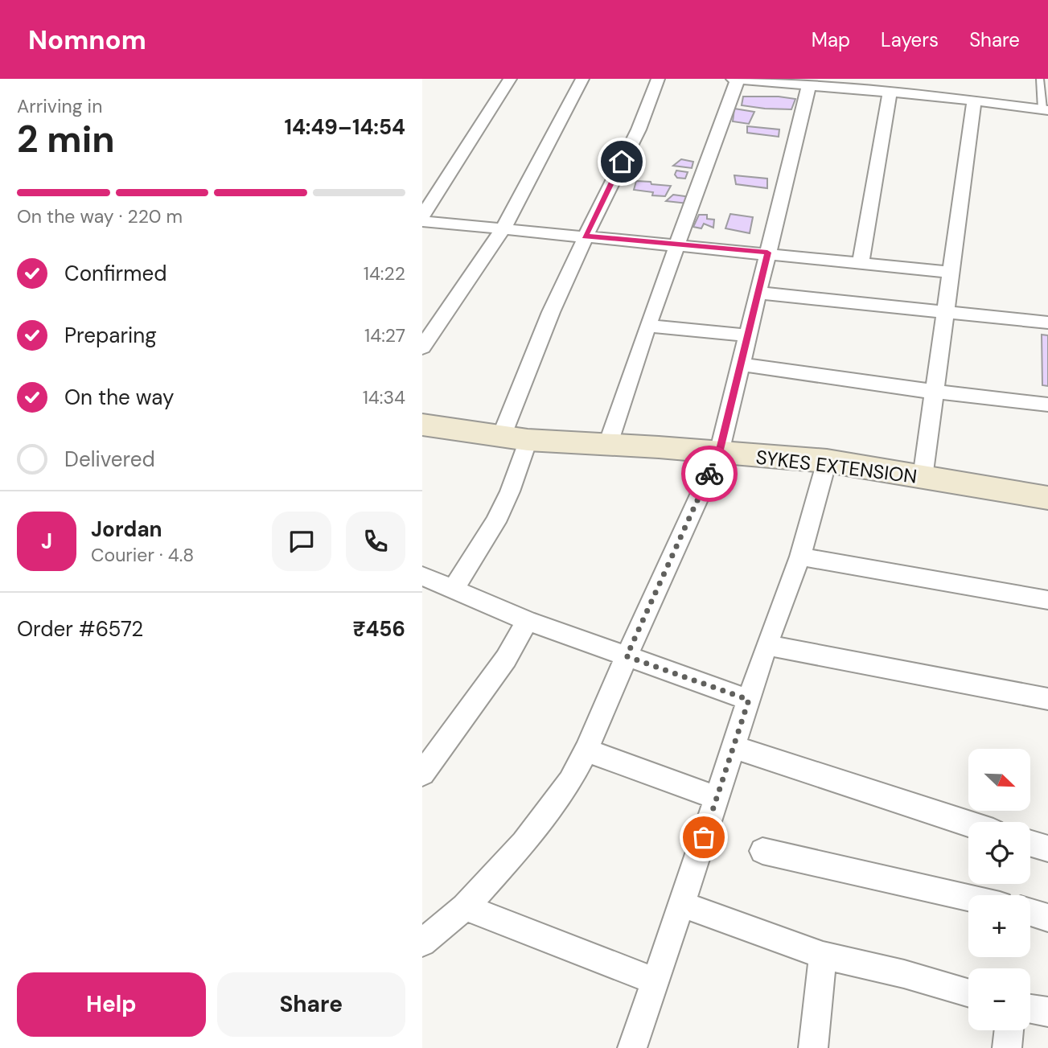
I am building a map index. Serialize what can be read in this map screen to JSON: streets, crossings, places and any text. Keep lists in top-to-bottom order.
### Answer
{
  "streets": {
    "street": ["SYKES EXTENSION"]
  },
  "north": "bottom right",
  "page": {
    "header": "Nomnom",
    "nav": ["Map", "Layers", "Share"],
    "heading": ["2 min", "Arriving in", "14:49–14:54"],
    "panel": [
      "Jordan",
      "Courier · 4.8",
      "Order #6572",
      "₹456"
    ],
    "bar": "On the way · 220 m",
    "list": [
      ["Confirmed", "14:22"],
      ["Preparing", "14:27"],
      ["On the way", "14:34"],
      "Delivered"
    ],
    "round": "J",
    "map_buttons": ["+", "−"],
    "buttons": ["Help", "Share"]
  }
}
